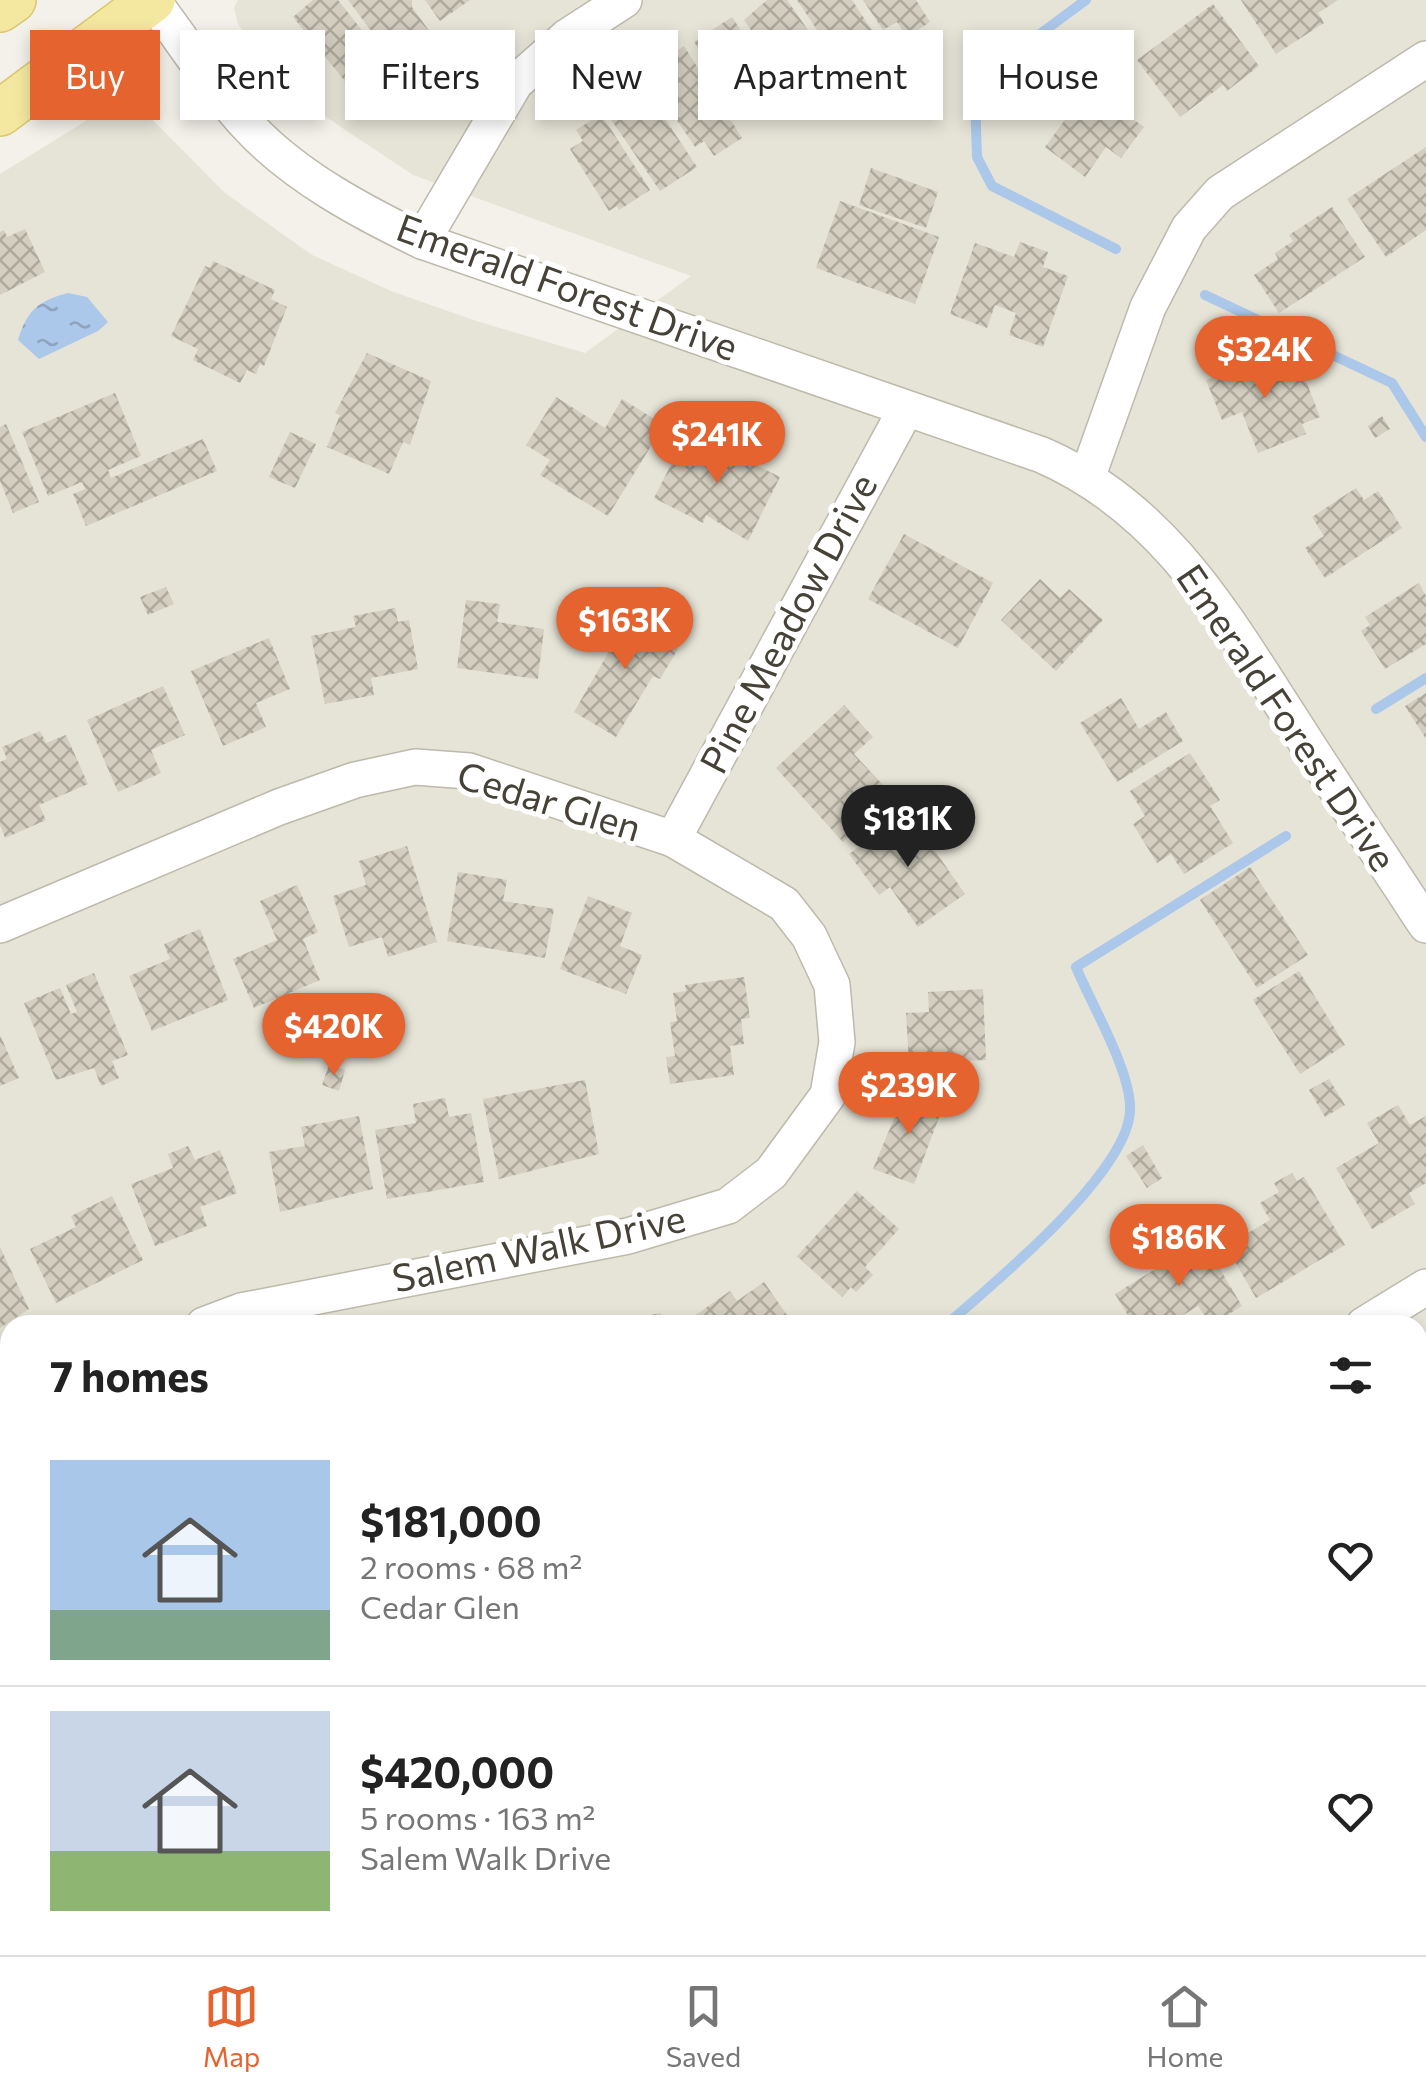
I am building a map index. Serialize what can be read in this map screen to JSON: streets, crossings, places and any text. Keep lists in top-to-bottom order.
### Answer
{
  "streets": {
    "street": [
      "Emerald Forest Drive",
      "Pine Meadow Drive",
      "Cedar Glen",
      "Salem Walk Drive"
    ]
  },
  "crossings": [
    ["Emerald Forest Drive", "Pine Meadow Drive"],
    ["Pine Meadow Drive", "Cedar Glen"],
    ["Cedar Glen", "Salem Walk Drive"]
  ],
  "page": {
    "chip": [
      "Buy",
      "Rent",
      "Filters",
      "New",
      "Apartment",
      "House"
    ],
    "price": [
      "$324K",
      "$241K",
      "$163K",
      "$181K",
      "$420K",
      "$239K",
      "$186K"
    ],
    "heading": "7 homes",
    "list": [
      {
        "name": "$181,000",
        "note": "2 rooms · 68 m² · Cedar Glen"
      },
      {
        "name": "$420,000",
        "note": "5 rooms · 163 m² · Salem Walk Drive"
      }
    ],
    "tabs": ["Map", "Saved", "Home"]
  }
}
